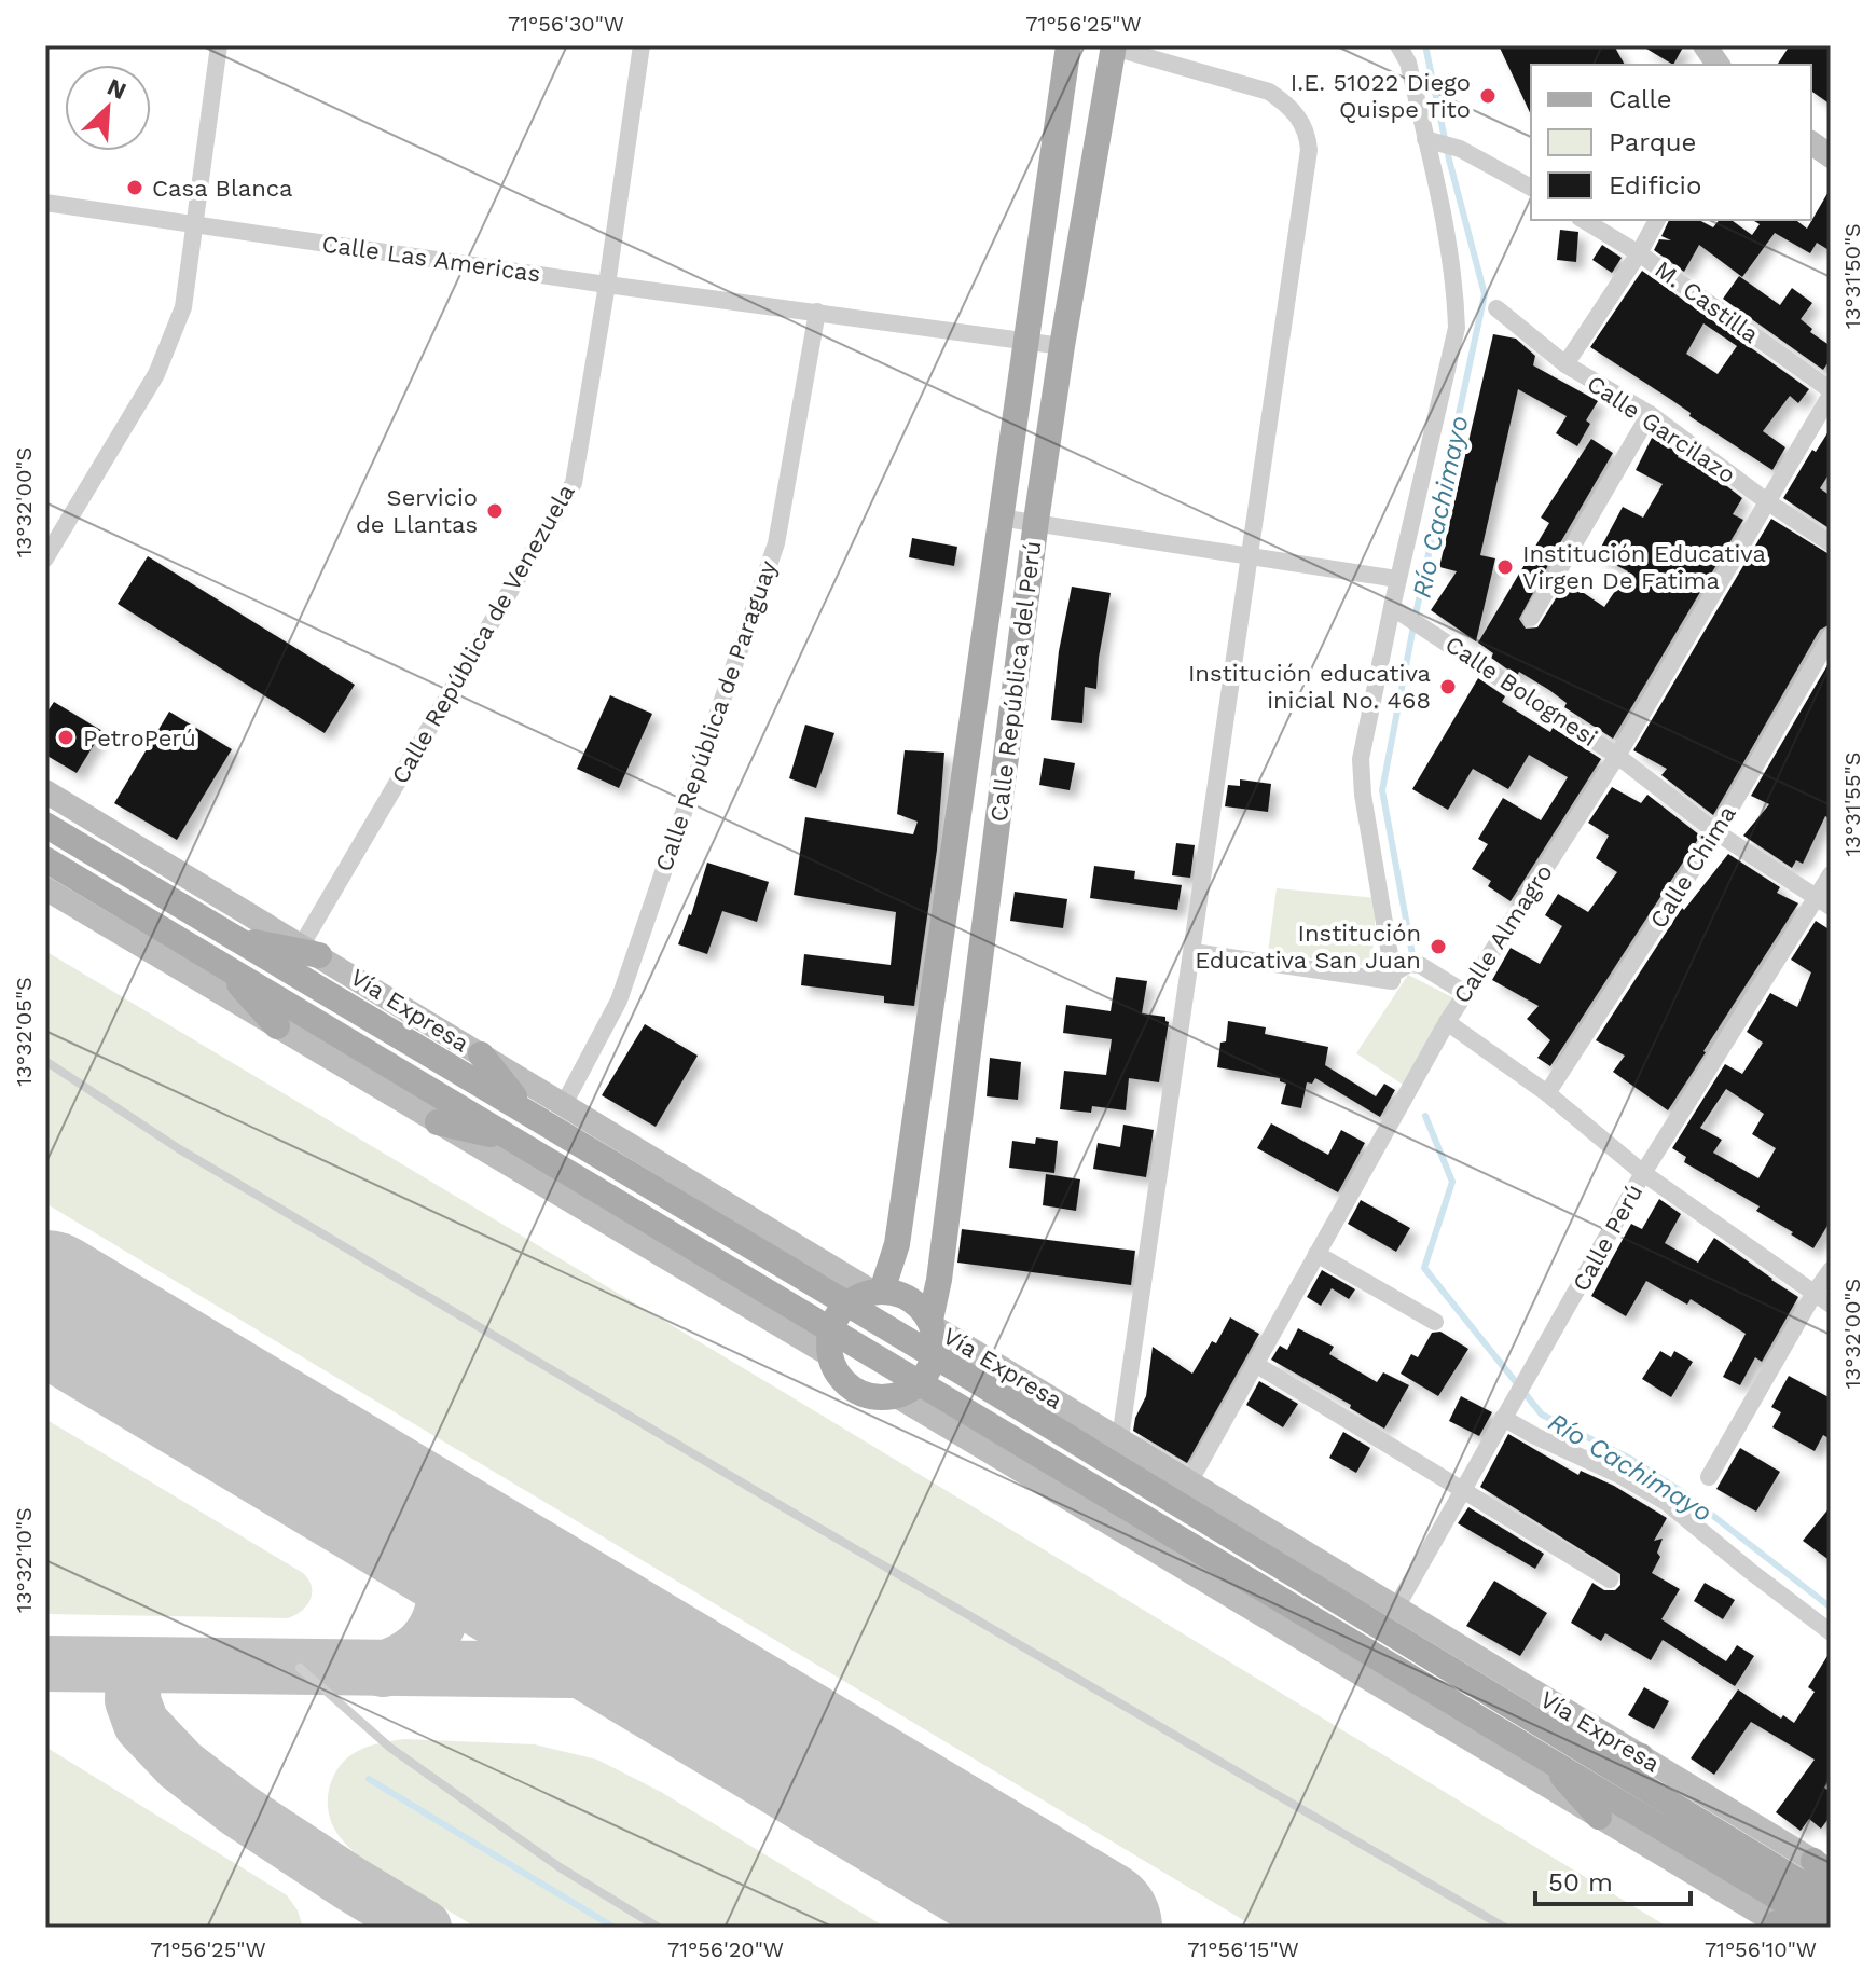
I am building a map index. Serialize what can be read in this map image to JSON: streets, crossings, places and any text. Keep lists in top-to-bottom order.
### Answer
{
  "streets": {
    "main road": ["Calle República del Perú", "Vía Expresa"],
    "street": [
      "Calle Las Americas",
      "M. Castilla",
      "Calle Garcilazo",
      "Calle República de Venezuela",
      "Calle Bolognesi",
      "Calle República de Paraguay",
      "Calle Chima",
      "Calle Almagro",
      "Calle Perú"
    ]
  },
  "crossings": [
    ["Calle Las Americas", "Calle República de Venezuela"],
    ["Calle Las Americas", "Calle República del Perú"],
    ["Calle Las Americas", "Calle República de Paraguay"],
    ["M. Castilla", "Calle Almagro"],
    ["Calle Garcilazo", "Calle Almagro"],
    ["Calle República de Venezuela", "Vía Expresa"],
    ["Calle República del Perú", "Vía Expresa"],
    ["Calle Bolognesi", "Calle Chima"],
    ["Calle Bolognesi", "Calle Almagro"],
    ["Calle Bolognesi", "Calle Perú"],
    ["Calle República de Paraguay", "Vía Expresa"],
    ["Calle Almagro", "Vía Expresa"],
    ["Vía Expresa", "Calle Perú"]
  ],
  "water": ["Río Cachimayo"],
  "places": [
    "I.E. 51022 Diego Quispe Tito",
    "Casa Blanca",
    "Servicio de Llantas",
    "Institución Educativa Virgen De Fatima",
    "Institución educativa inicial No. 468",
    "PetroPerú",
    "Institución Educativa San Juan"
  ],
  "legend": ["Calle", "Parque", "Edificio"],
  "scale_bar": "50 m",
  "north": "top right",
  "coordinates": [
    "71°56'30\"W",
    "71°56'25\"W",
    "13°31'50\"S",
    "13°32'00\"S",
    "13°31'55\"S",
    "13°32'05\"S",
    "13°32'10\"S",
    "71°56'20\"W",
    "71°56'15\"W",
    "71°56'10\"W"
  ]
}
